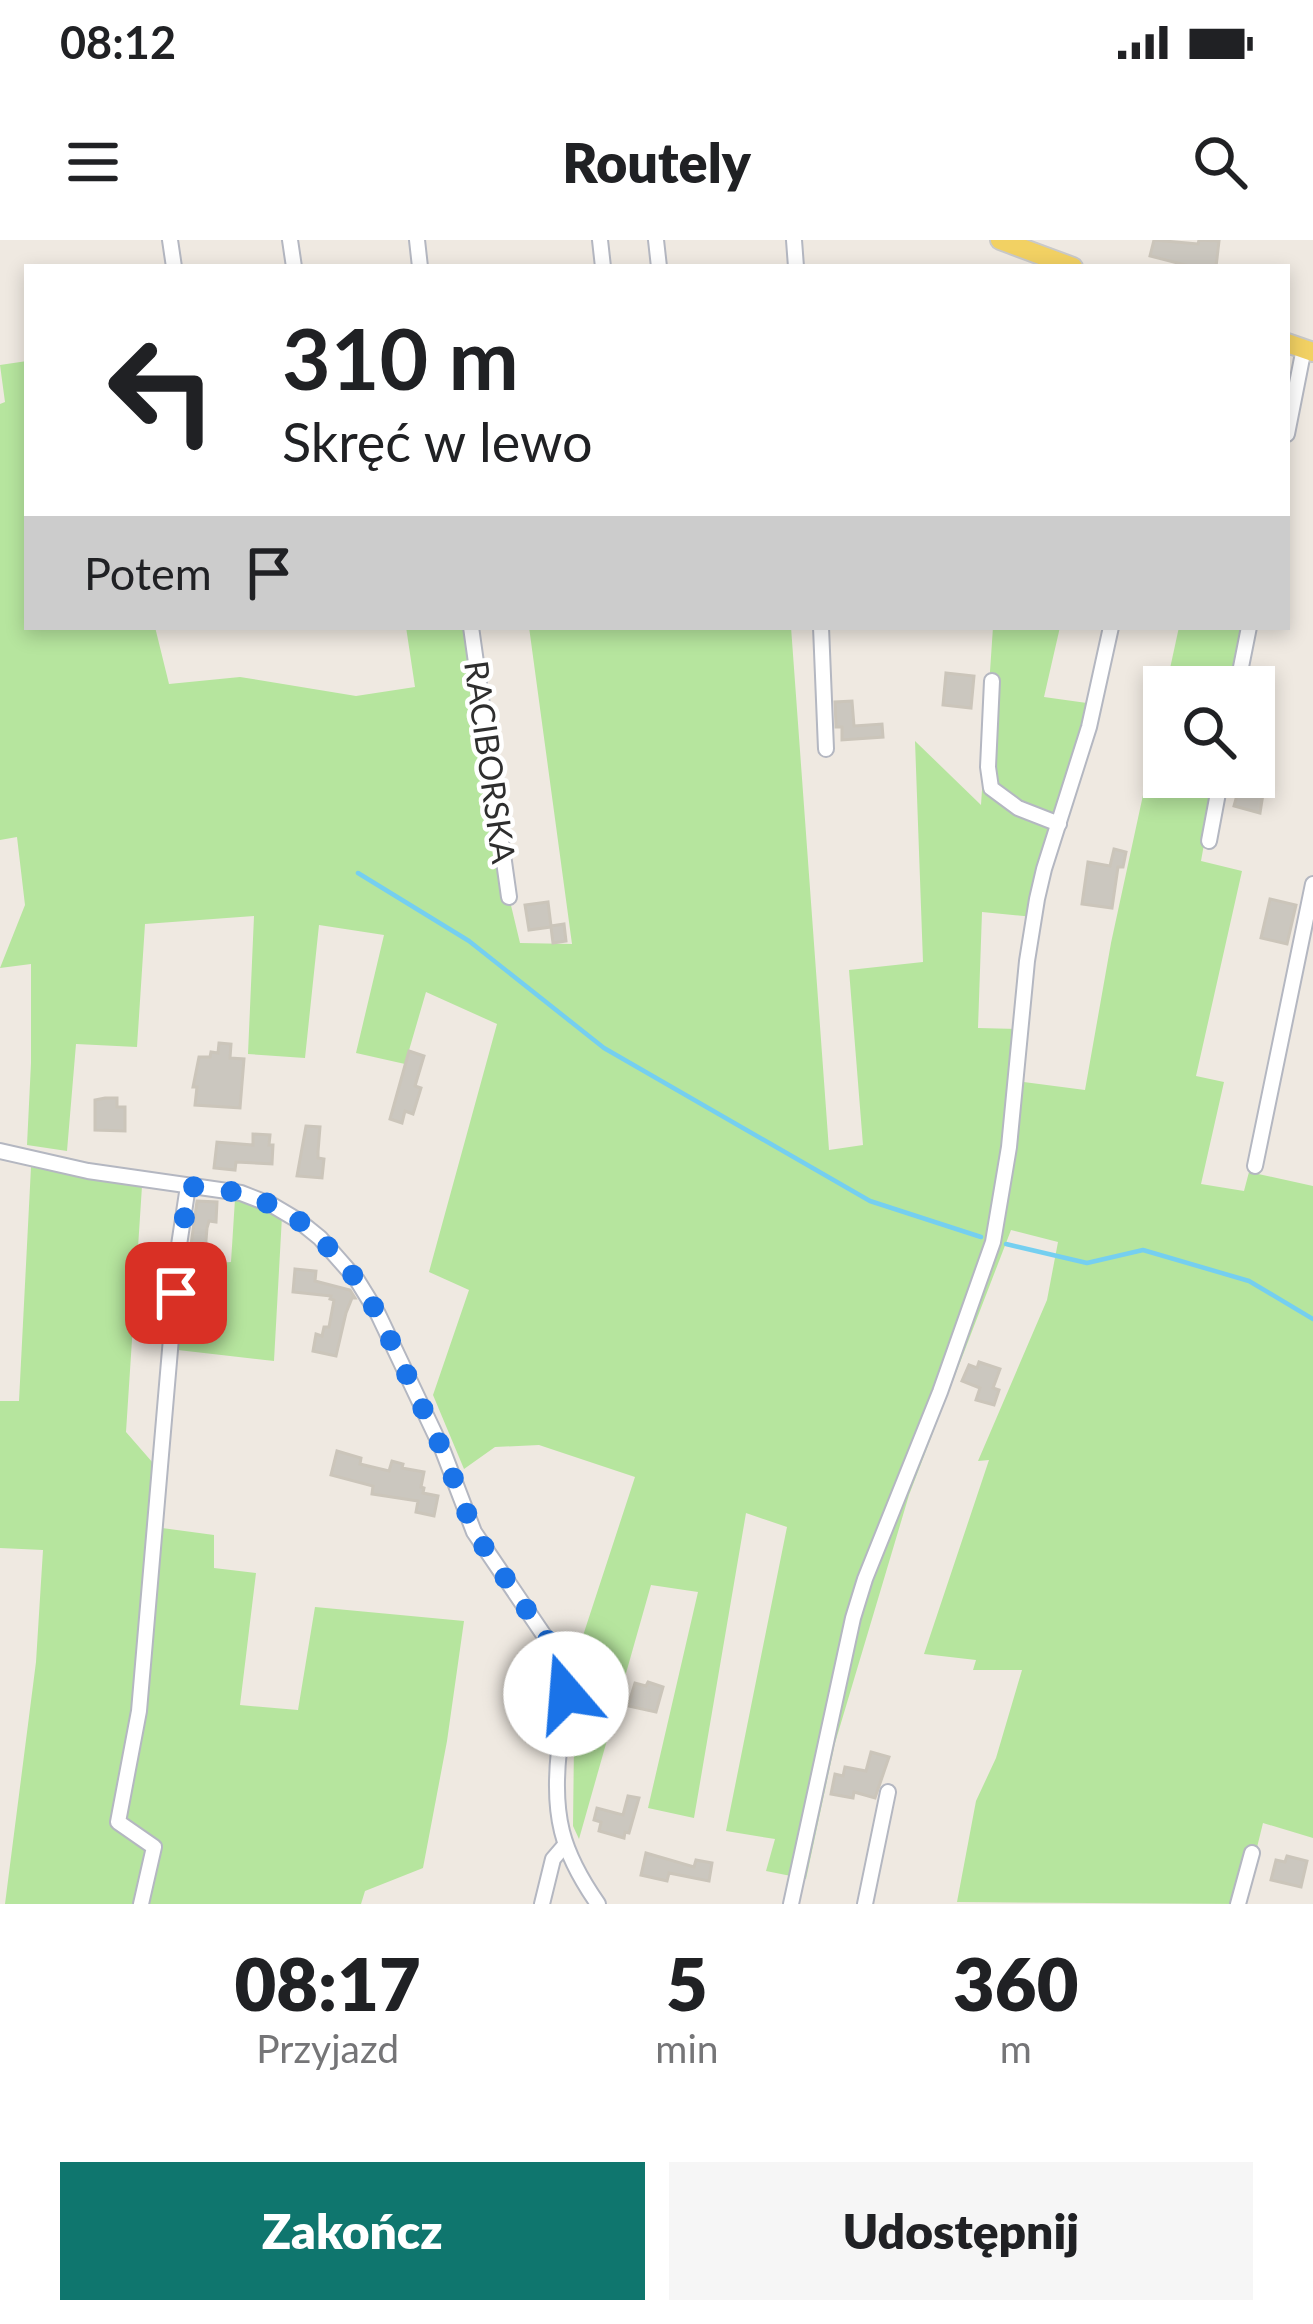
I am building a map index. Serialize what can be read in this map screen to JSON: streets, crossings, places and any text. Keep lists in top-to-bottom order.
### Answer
{
  "streets": {
    "street": ["RACIBORSKA"]
  },
  "page": {
    "status": "08:12",
    "header": "Routely",
    "turn": ["310 m", "Skręć w lewo"],
    "then": "Potem",
    "eta": [
      "08:17",
      "Przyjazd",
      "5",
      "min",
      "360",
      "m"
    ],
    "buttons": ["Zakończ", "Udostępnij"]
  }
}
